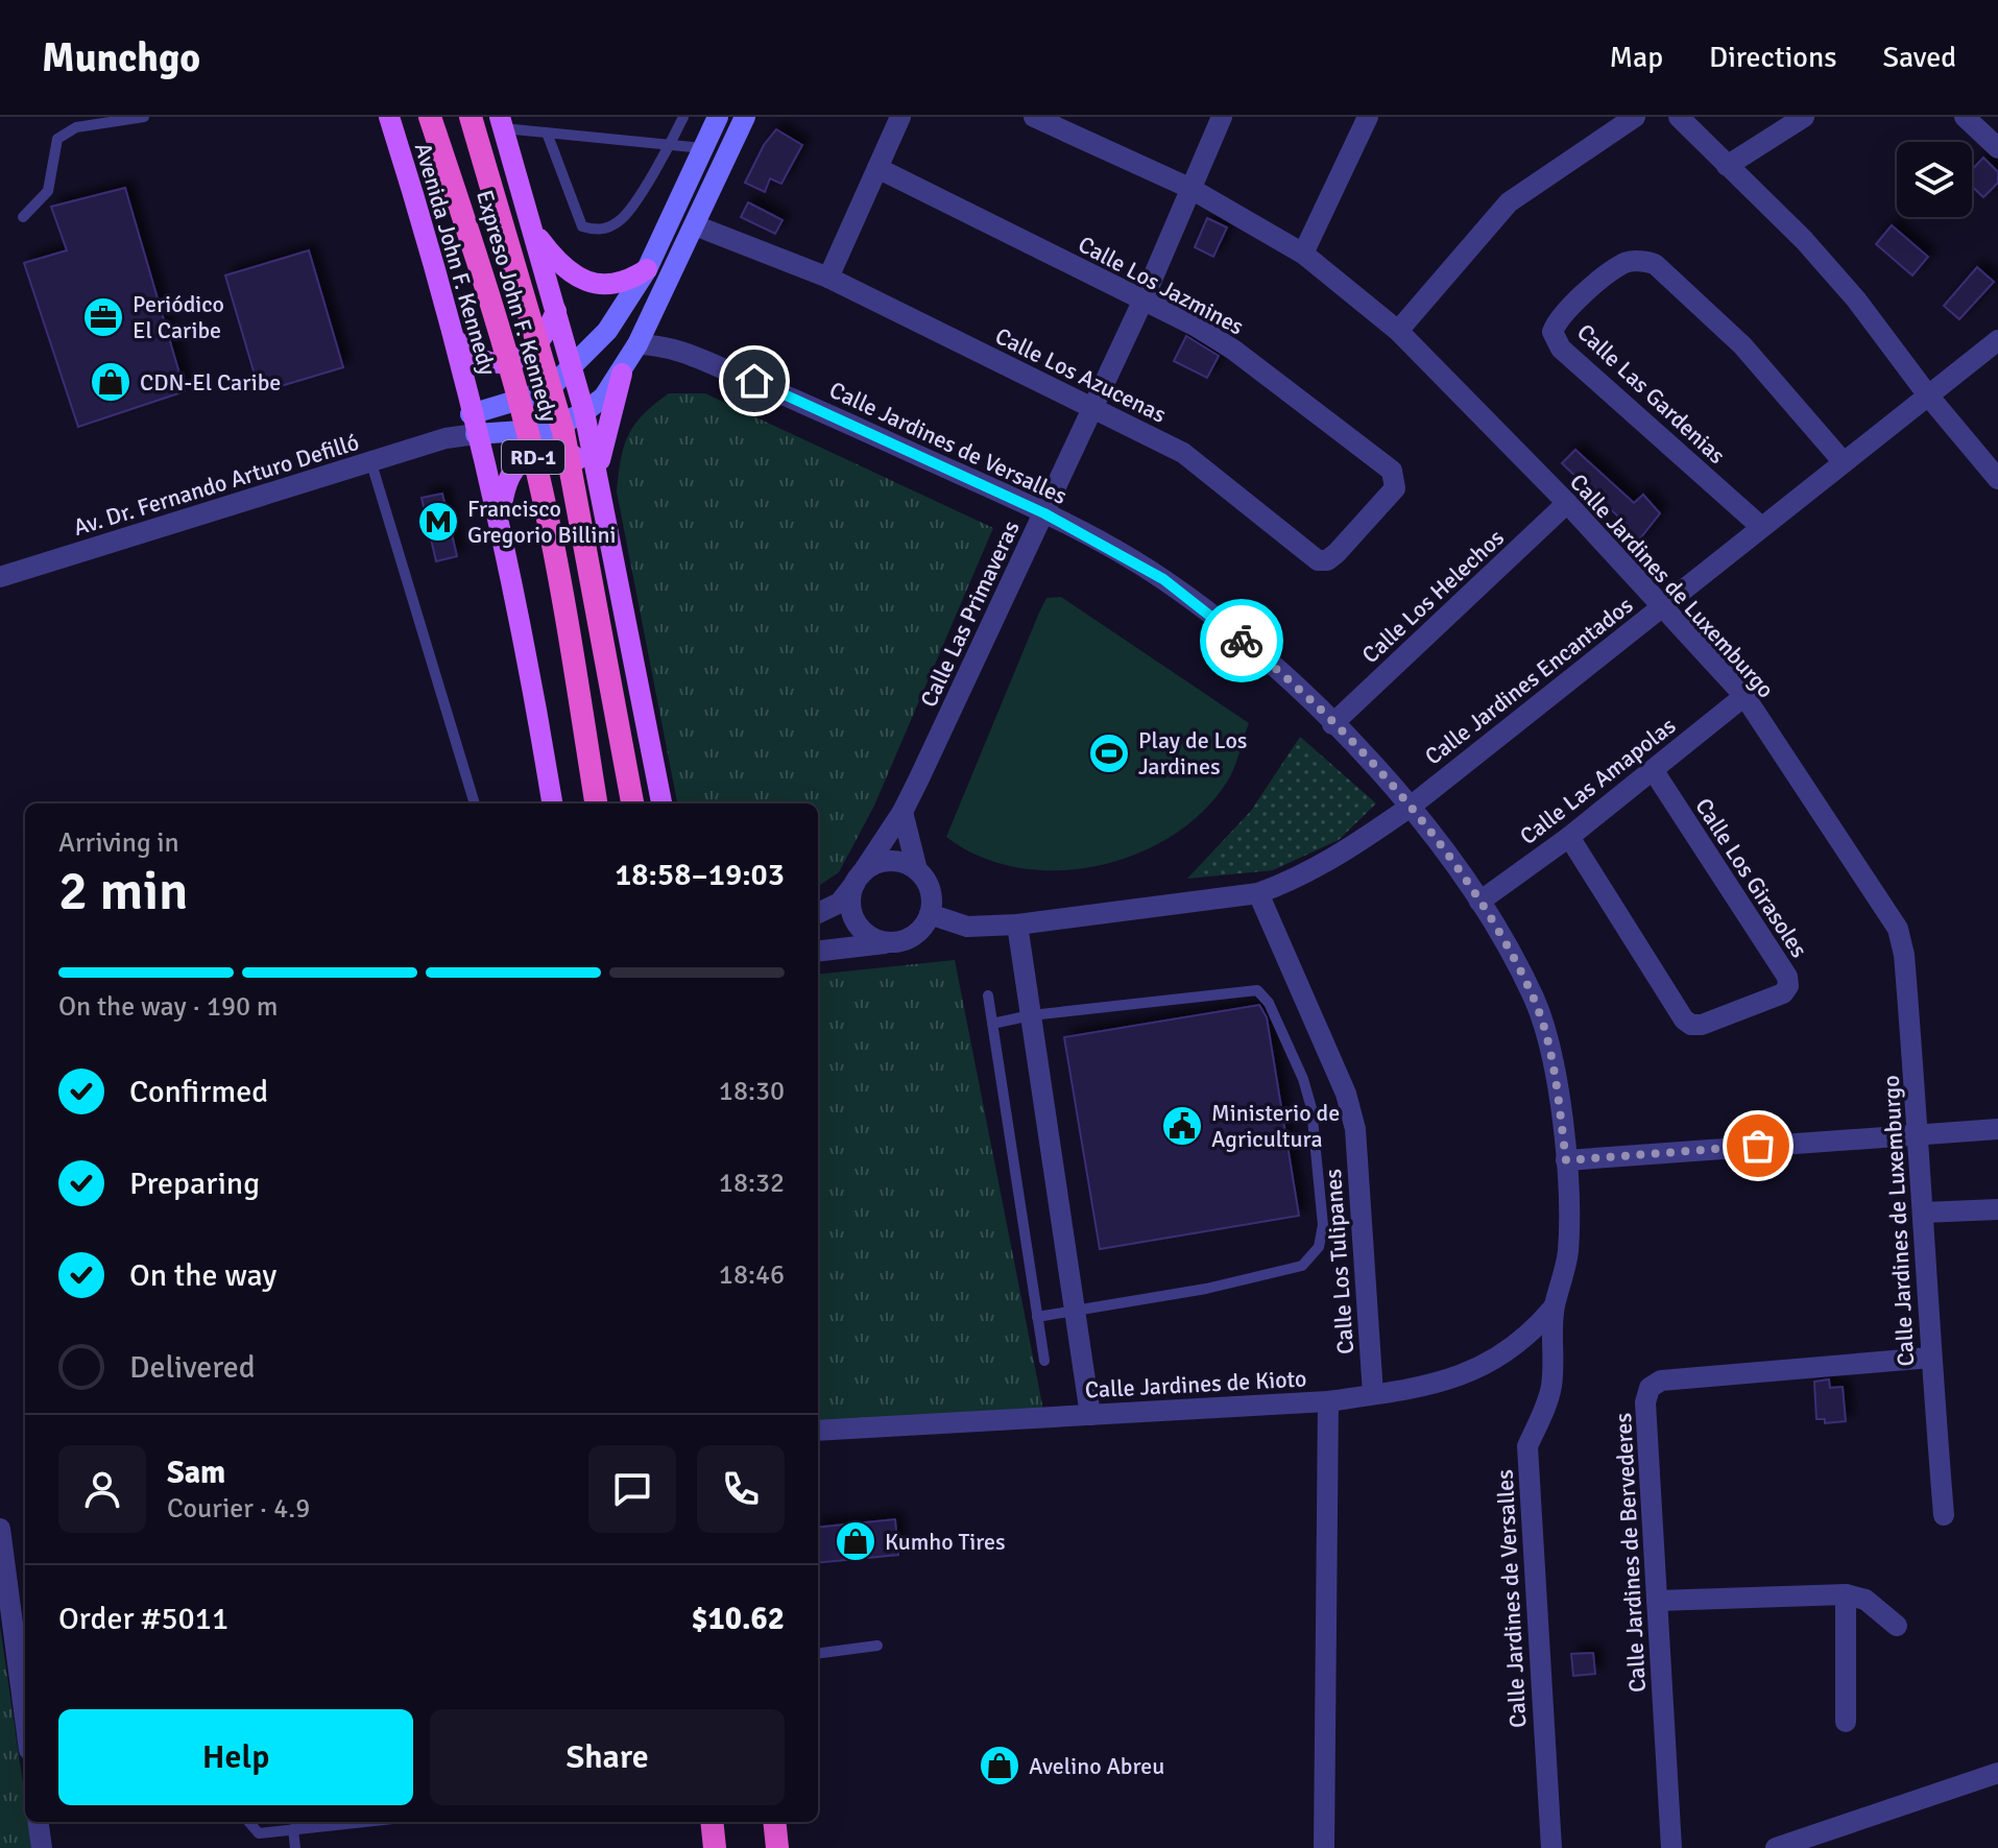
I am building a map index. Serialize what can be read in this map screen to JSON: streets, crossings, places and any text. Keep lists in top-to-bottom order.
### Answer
{
  "streets": {
    "highway": ["Expreso John F. Kennedy", "RD-1"],
    "main road": ["Avenida John F. Kennedy"],
    "street": [
      "Calle Los Jazmines",
      "Calle Los Azucenas",
      "Calle Las Gardenias",
      "Calle Jardines de Versalles",
      "Av. Dr. Fernando Arturo Defilló",
      "Calle Jardines de Luxemburgo",
      "Calle Los Helechos",
      "Calle Las Primaveras",
      "Calle Jardines Encantados",
      "Calle Las Amapolas",
      "Calle Los Girasoles",
      "Calle Los Tulipanes",
      "Calle Jardines de Kioto",
      "Calle Jardines de Bervederes"
    ]
  },
  "crossings": [
    ["Avenida John F. Kennedy", "Av. Dr. Fernando Arturo Defilló"],
    ["Calle Los Jazmines", "Calle Los Azucenas"],
    ["Calle Los Jazmines", "Calle Las Primaveras"],
    ["Calle Los Azucenas", "Calle Las Primaveras"],
    ["Calle Las Gardenias", "Calle Jardines Encantados"],
    ["Calle Jardines de Versalles", "Calle Los Helechos"],
    ["Calle Jardines de Versalles", "Calle Las Primaveras"],
    ["Calle Jardines de Versalles", "Calle Jardines Encantados"],
    ["Calle Jardines de Versalles", "Calle Las Amapolas"],
    ["Calle Jardines de Versalles", "Calle Jardines de Kioto"],
    ["Calle Jardines de Luxemburgo", "Calle Los Helechos"],
    ["Calle Jardines de Luxemburgo", "Calle Las Primaveras"],
    ["Calle Jardines de Luxemburgo", "Calle Jardines Encantados"],
    ["Calle Jardines de Luxemburgo", "Calle Las Amapolas"],
    ["Calle Jardines de Luxemburgo", "Calle Jardines de Bervederes"],
    ["Calle Las Primaveras", "Calle Jardines Encantados"],
    ["Calle Jardines Encantados", "Calle Los Tulipanes"],
    ["Calle Las Amapolas", "Calle Los Girasoles"],
    ["Calle Los Tulipanes", "Calle Jardines de Kioto"]
  ],
  "places": {
    "office": ["Periódico El Caribe"],
    "shop": ["CDN-El Caribe", "Kumho Tires", "Avelino Abreu"],
    "metro station": ["Francisco Gregorio Billini"],
    "sports": ["Play de Los Jardines"],
    "public building": ["Ministerio de Agricultura"]
  },
  "page": {
    "header": "Munchgo",
    "nav": ["Map", "Directions", "Saved"],
    "heading": ["2 min", "Arriving in", "18:58–19:03"],
    "panel": [
      "Sam",
      "Courier · 4.9",
      "Order #5011",
      "$10.62"
    ],
    "bar": "On the way · 190 m",
    "list": [
      ["Confirmed", "18:30"],
      ["Preparing", "18:32"],
      ["On the way", "18:46"],
      "Delivered"
    ],
    "buttons": ["Help", "Share"]
  }
}
